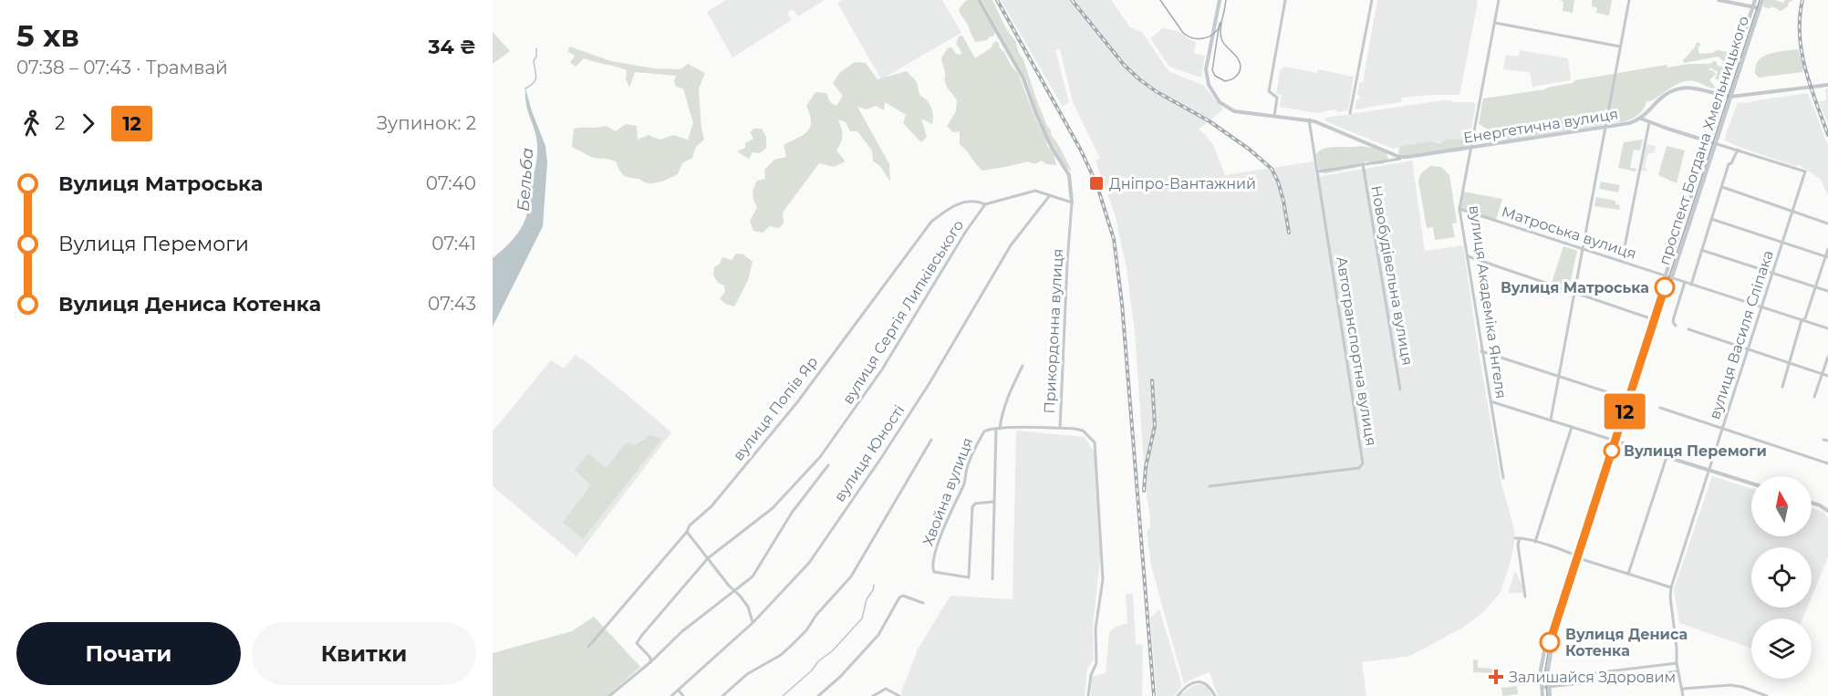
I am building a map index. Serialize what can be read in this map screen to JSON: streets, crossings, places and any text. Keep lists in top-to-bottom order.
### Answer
{
  "streets": {
    "main road": ["Енергетична вулиця", "проспект Богдана Хмельницького"],
    "street": [
      "Матроська вулиця",
      "Новобудівельна вулиця",
      "вулиця Академіка Янгеля",
      "вулиця Сергія Липківського",
      "Прикордонна вулиця",
      "вулиця Василя Сліпака",
      "Автотранспортна вулиця",
      "вулиця Попів Яр",
      "вулиця Юності",
      "Хвойна вулиця"
    ]
  },
  "crossings": [
    ["Енергетична вулиця", "проспект Богдана Хмельницького"],
    ["Енергетична вулиця", "Новобудівельна вулиця"],
    ["Енергетична вулиця", "вулиця Академіка Янгеля"],
    ["Енергетична вулиця", "Автотранспортна вулиця"],
    ["проспект Богдана Хмельницького", "Матроська вулиця"],
    ["Матроська вулиця", "вулиця Академіка Янгеля"],
    ["Матроська вулиця", "вулиця Василя Сліпака"],
    ["вулиця Сергія Липківського", "вулиця Попів Яр"],
    ["Прикордонна вулиця", "вулиця Попів Яр"],
    ["вулиця Попів Яр", "вулиця Юності"]
  ],
  "water": ["Бельба"],
  "places": {
    "transit": ["Дніпро-Вантажний"],
    "other": ["Вулиця Матроська", "Вулиця Перемоги", "Вулиця Дениса Котенка"],
    "health": ["Залишайся Здоровим"]
  },
  "lines": ["tram line 12"],
  "north": "top",
  "page": {
    "heading": ["5 хв", "07:38 – 07:43 · Трамвай", "34 ₴"],
    "on_map": "12",
    "legs": ["2", "12", "Зупинок: 2"],
    "list": [
      {
        "name": "Вулиця Матроська",
        "value": "07:40"
      },
      {
        "name": "Вулиця Перемоги",
        "value": "07:41"
      },
      {
        "name": "Вулиця Дениса Котенка",
        "value": "07:43"
      }
    ],
    "buttons": ["Почати", "Квитки"]
  }
}
